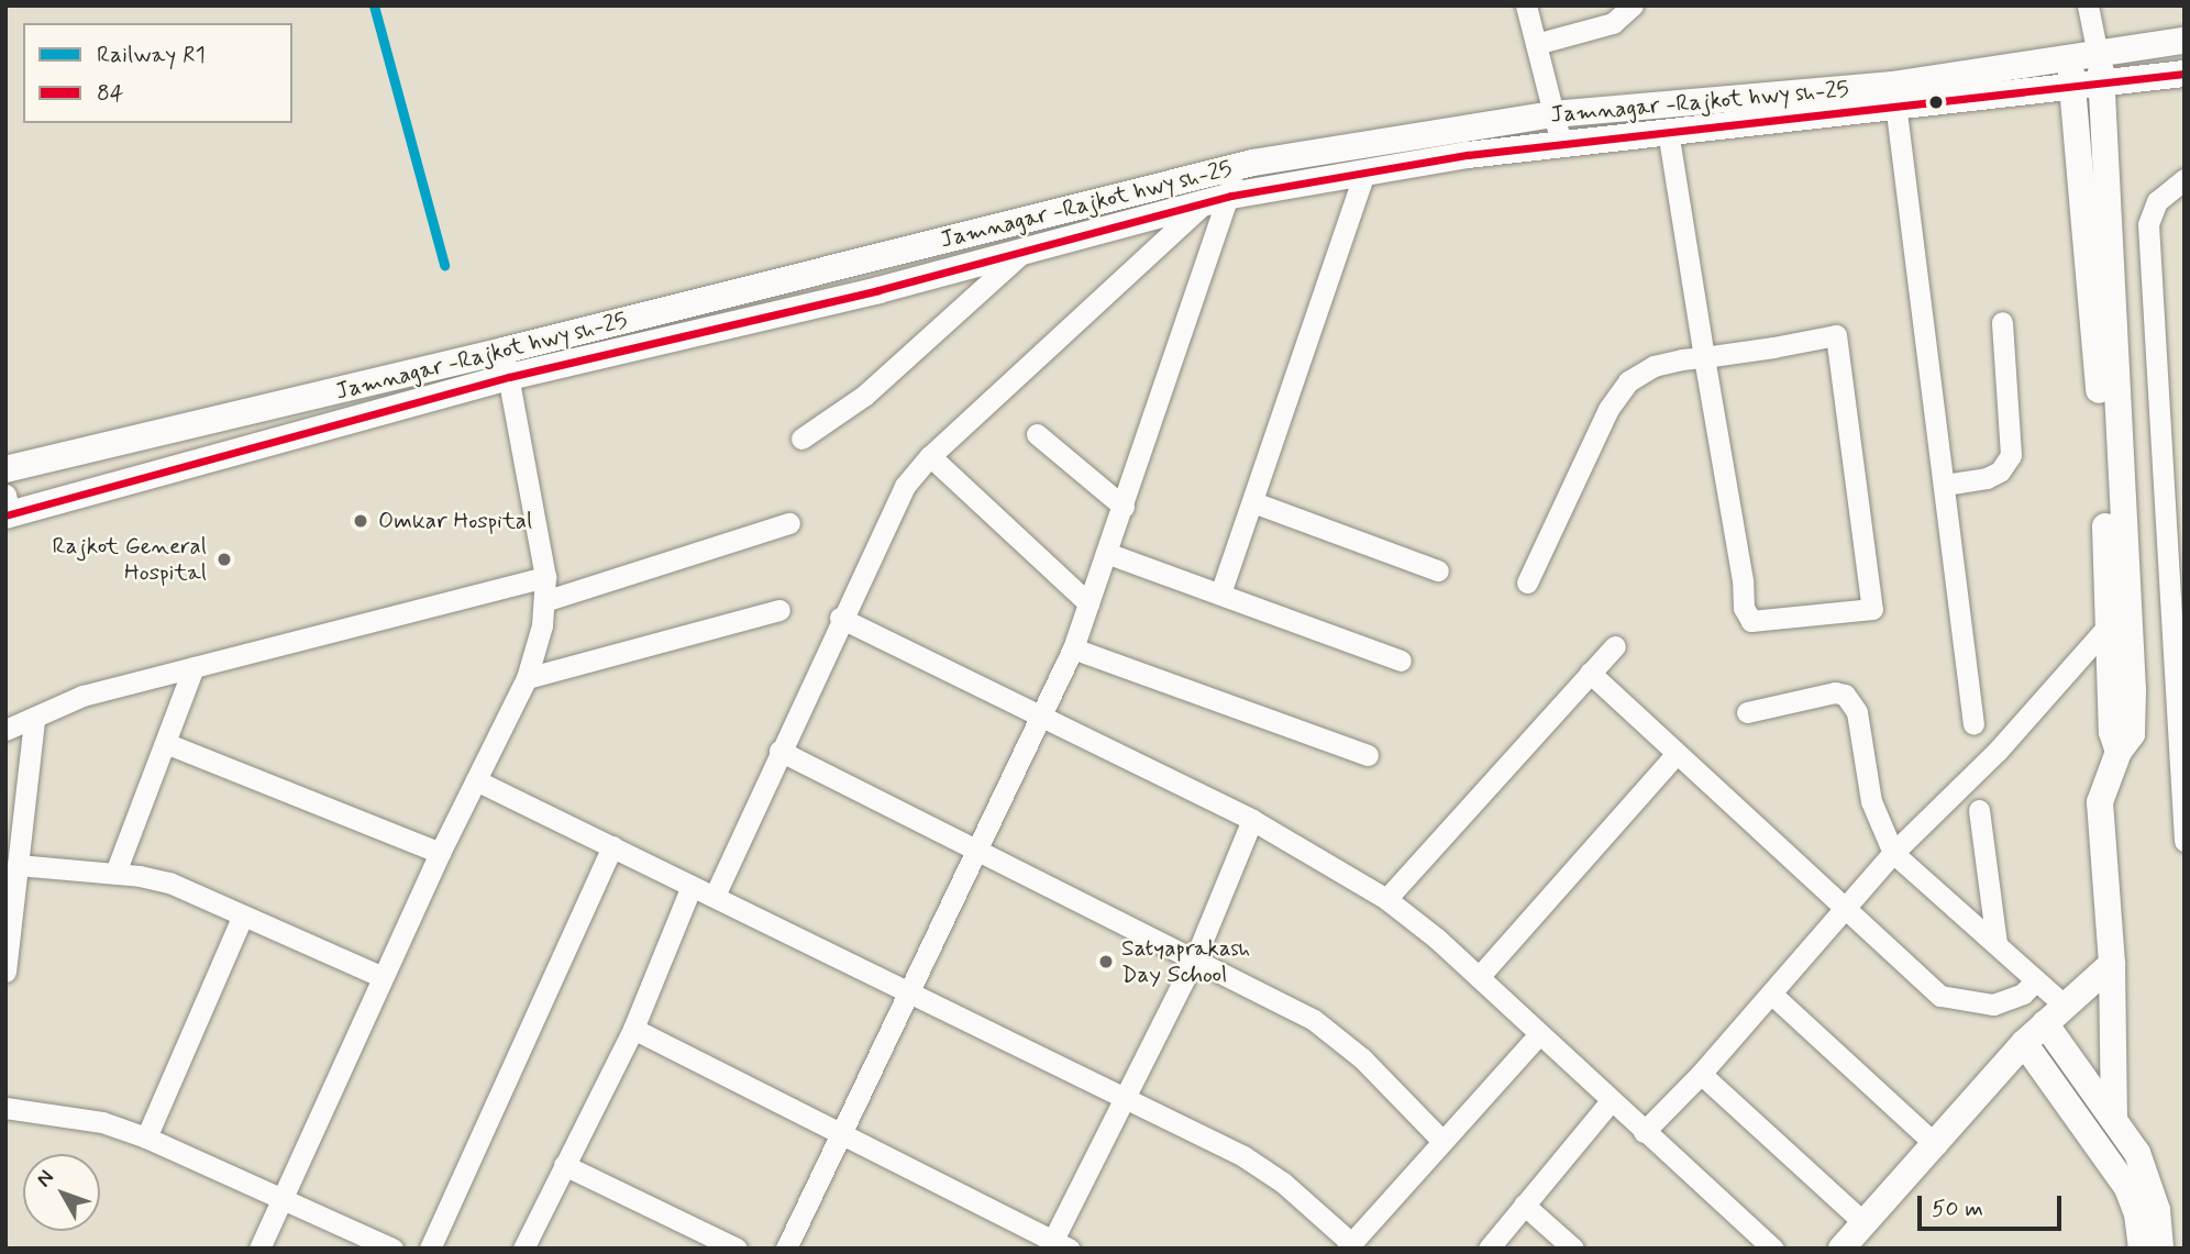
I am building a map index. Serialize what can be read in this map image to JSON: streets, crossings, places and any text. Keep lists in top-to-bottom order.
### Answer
{
  "streets": {
    "main road": ["Jamnagar -Rajkot hwy sh-25"]
  },
  "places": ["Omkar Hospital", "Rajkot General Hospital", "Satyaprakash Day School"],
  "lines": ["rail line R1", "transit line 84"],
  "legend": ["Railway R1", "84"],
  "scale_bar": "50 m",
  "north": "top left"
}
